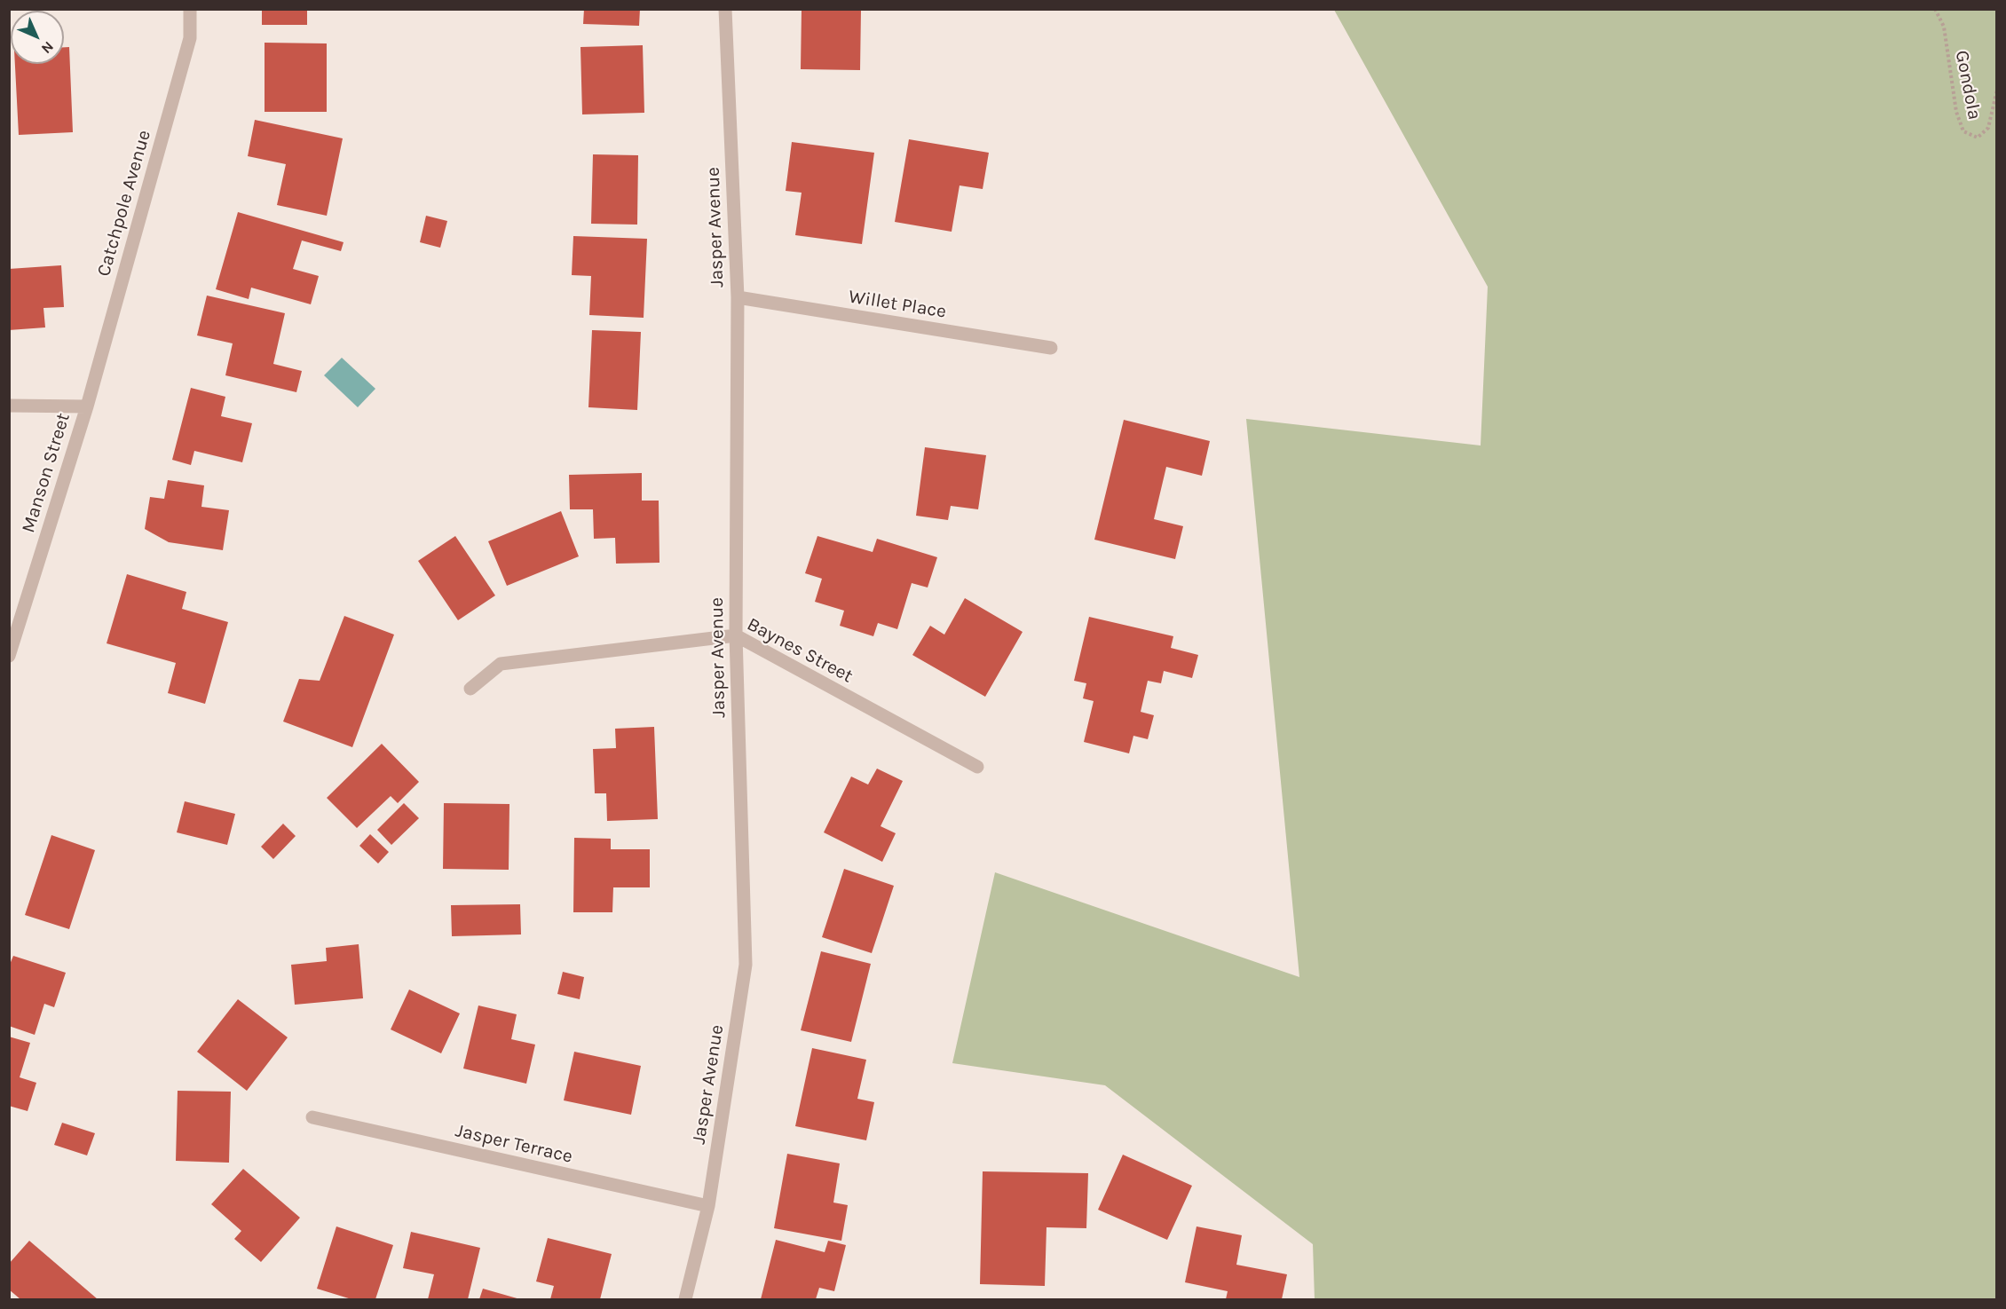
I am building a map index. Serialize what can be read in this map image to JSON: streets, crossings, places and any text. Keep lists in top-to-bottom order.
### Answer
{
  "streets": {
    "street": [
      "Catchpole Avenue",
      "Jasper Avenue",
      "Willet Place",
      "Manson Street",
      "Baynes Street",
      "Jasper Terrace"
    ],
    "path": ["Gondola"]
  },
  "crossings": [
    ["Catchpole Avenue", "Manson Street"],
    ["Jasper Avenue", "Willet Place"],
    ["Jasper Avenue", "Baynes Street"],
    ["Jasper Avenue", "Jasper Terrace"]
  ],
  "north": "bottom right"
}
